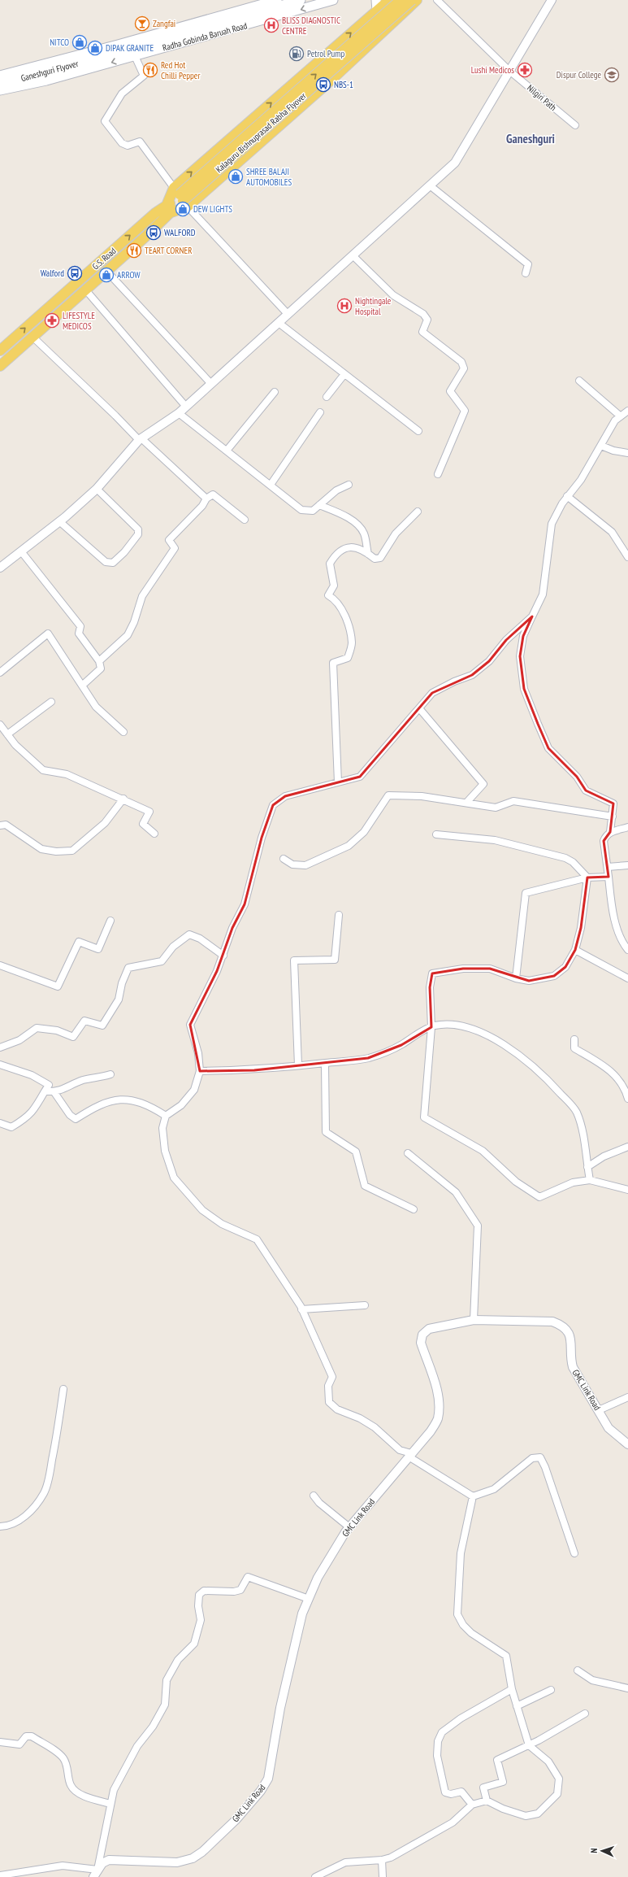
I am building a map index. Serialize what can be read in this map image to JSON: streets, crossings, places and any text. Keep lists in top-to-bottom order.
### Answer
{
  "streets": {
    "main road": [
      "Radha Gobinda Baruah Road",
      "Ganeshguri Flyover",
      "Kalaguru Bishnuprasad Rabha Flyover",
      "G.S. Road"
    ],
    "street": ["Nilgiri Path", "GMC Link Road"]
  },
  "crossings": [
    ["Radha Gobinda Baruah Road", "Ganeshguri Flyover"],
    ["Kalaguru Bishnuprasad Rabha Flyover", "G.S. Road"]
  ],
  "districts": ["Ganeshguri"],
  "places": {
    "bar": ["Zangfai"],
    "hospital": ["BLISS DIAGNOSTIC CENTRE", "Nightingale Hospital"],
    "shop": [
      "NITCO",
      "DIPAK GRANITE",
      "SHREE BALAJI AUTOMOBILES",
      "DEW LIGHTS",
      "ARROW"
    ],
    "fuel station": ["Petrol Pump"],
    "restaurant": ["Red Hot Chilli Pepper", "TEART CORNER"],
    "pharmacy": ["Lushi Medicos", "LIFESTYLE MEDICOS"],
    "school or university": ["Dispur College"],
    "bus stop": ["NBS-1", "WALFORD", "Walford"]
  },
  "north": "left"
}
